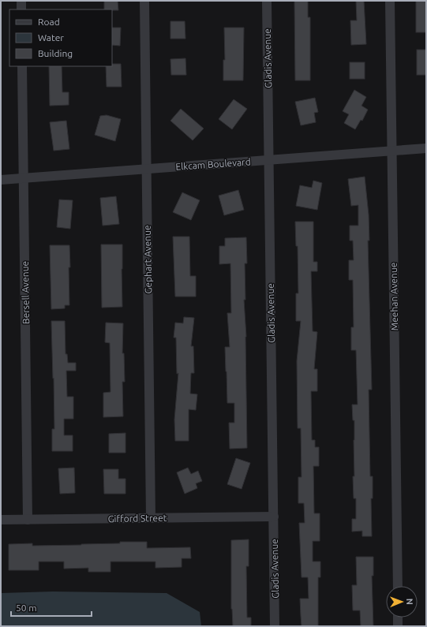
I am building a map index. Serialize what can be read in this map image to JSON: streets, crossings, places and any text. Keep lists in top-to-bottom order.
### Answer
{
  "streets": {
    "street": [
      "Gladis Avenue",
      "Elkcam Boulevard",
      "Gephart Avenue",
      "Bersell Avenue",
      "Meehan Avenue",
      "Gifford Street"
    ]
  },
  "crossings": [
    ["Gladis Avenue", "Elkcam Boulevard"],
    ["Gladis Avenue", "Gifford Street"],
    ["Elkcam Boulevard", "Gephart Avenue"],
    ["Elkcam Boulevard", "Bersell Avenue"],
    ["Elkcam Boulevard", "Meehan Avenue"],
    ["Gephart Avenue", "Gifford Street"],
    ["Bersell Avenue", "Gifford Street"]
  ],
  "legend": ["Road", "Water", "Building"],
  "scale_bar": "50 m",
  "north": "right"
}
